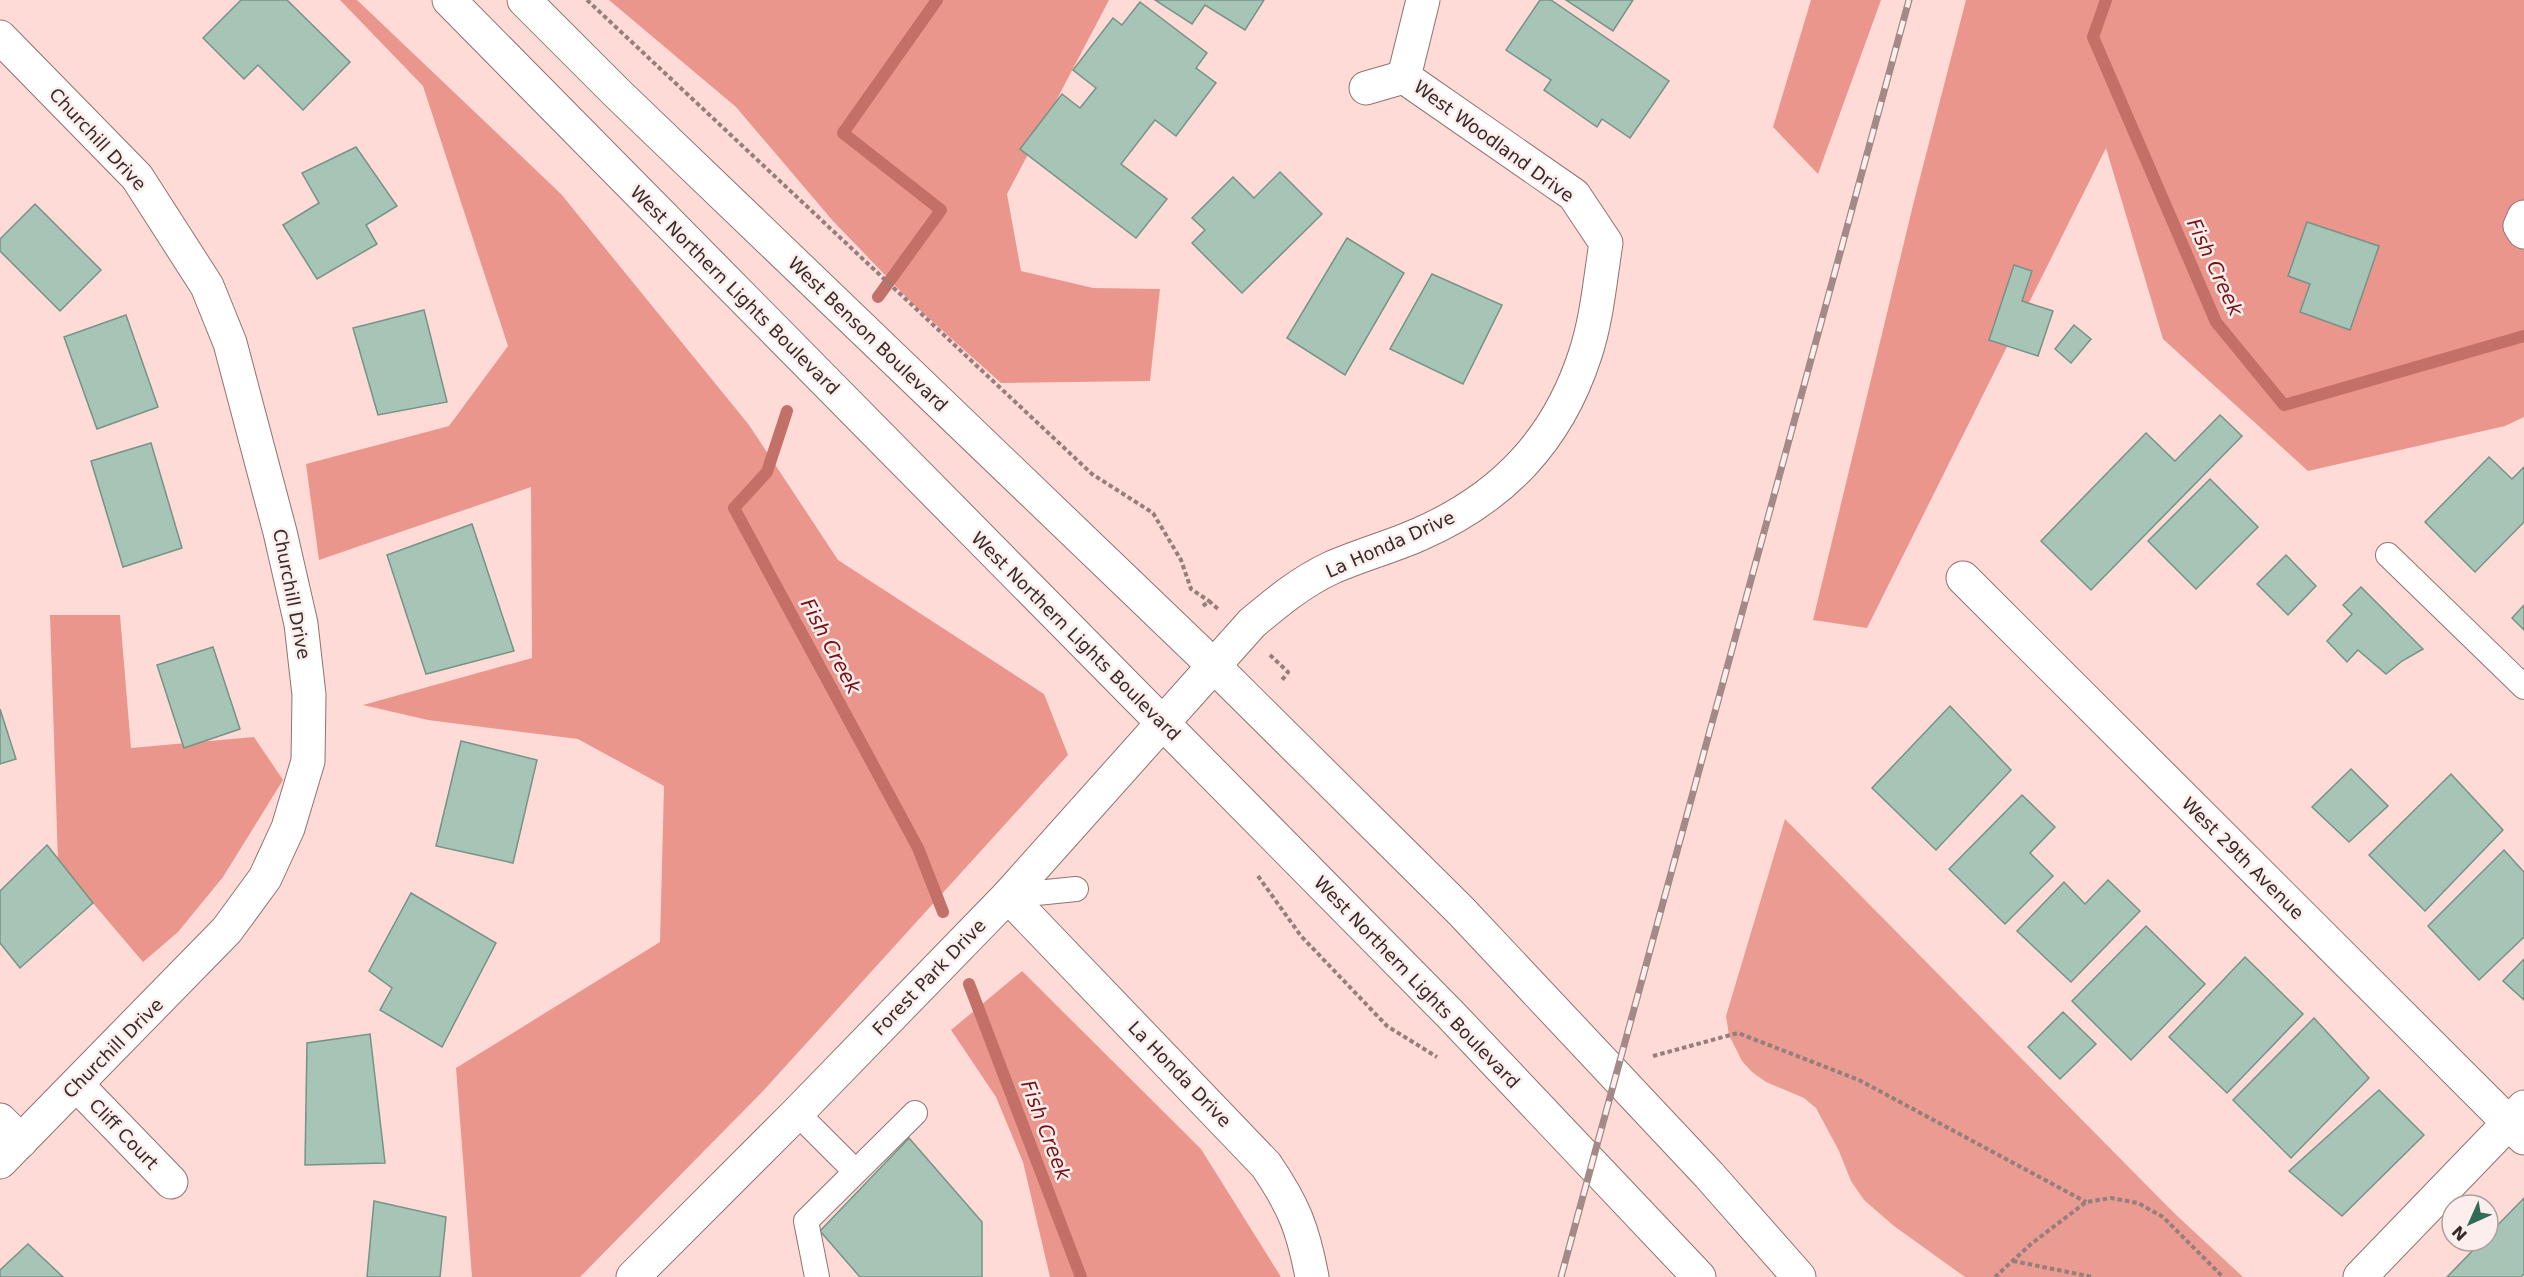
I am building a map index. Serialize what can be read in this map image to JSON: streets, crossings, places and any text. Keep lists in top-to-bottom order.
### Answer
{
  "streets": {
    "street": [
      "Churchill Drive",
      "West Woodland Drive",
      "West Northern Lights Boulevard",
      "West Benson Boulevard",
      "La Honda Drive",
      "West 29th Avenue",
      "Forest Park Drive",
      "Cliff Court"
    ]
  },
  "crossings": [
    ["Churchill Drive", "Cliff Court"],
    ["West Woodland Drive", "La Honda Drive"],
    ["West Northern Lights Boulevard", "Forest Park Drive"],
    ["West Benson Boulevard", "La Honda Drive"],
    ["West Benson Boulevard", "Forest Park Drive"],
    ["La Honda Drive", "Forest Park Drive"]
  ],
  "water": ["Fish Creek"],
  "north": "bottom left"
}
